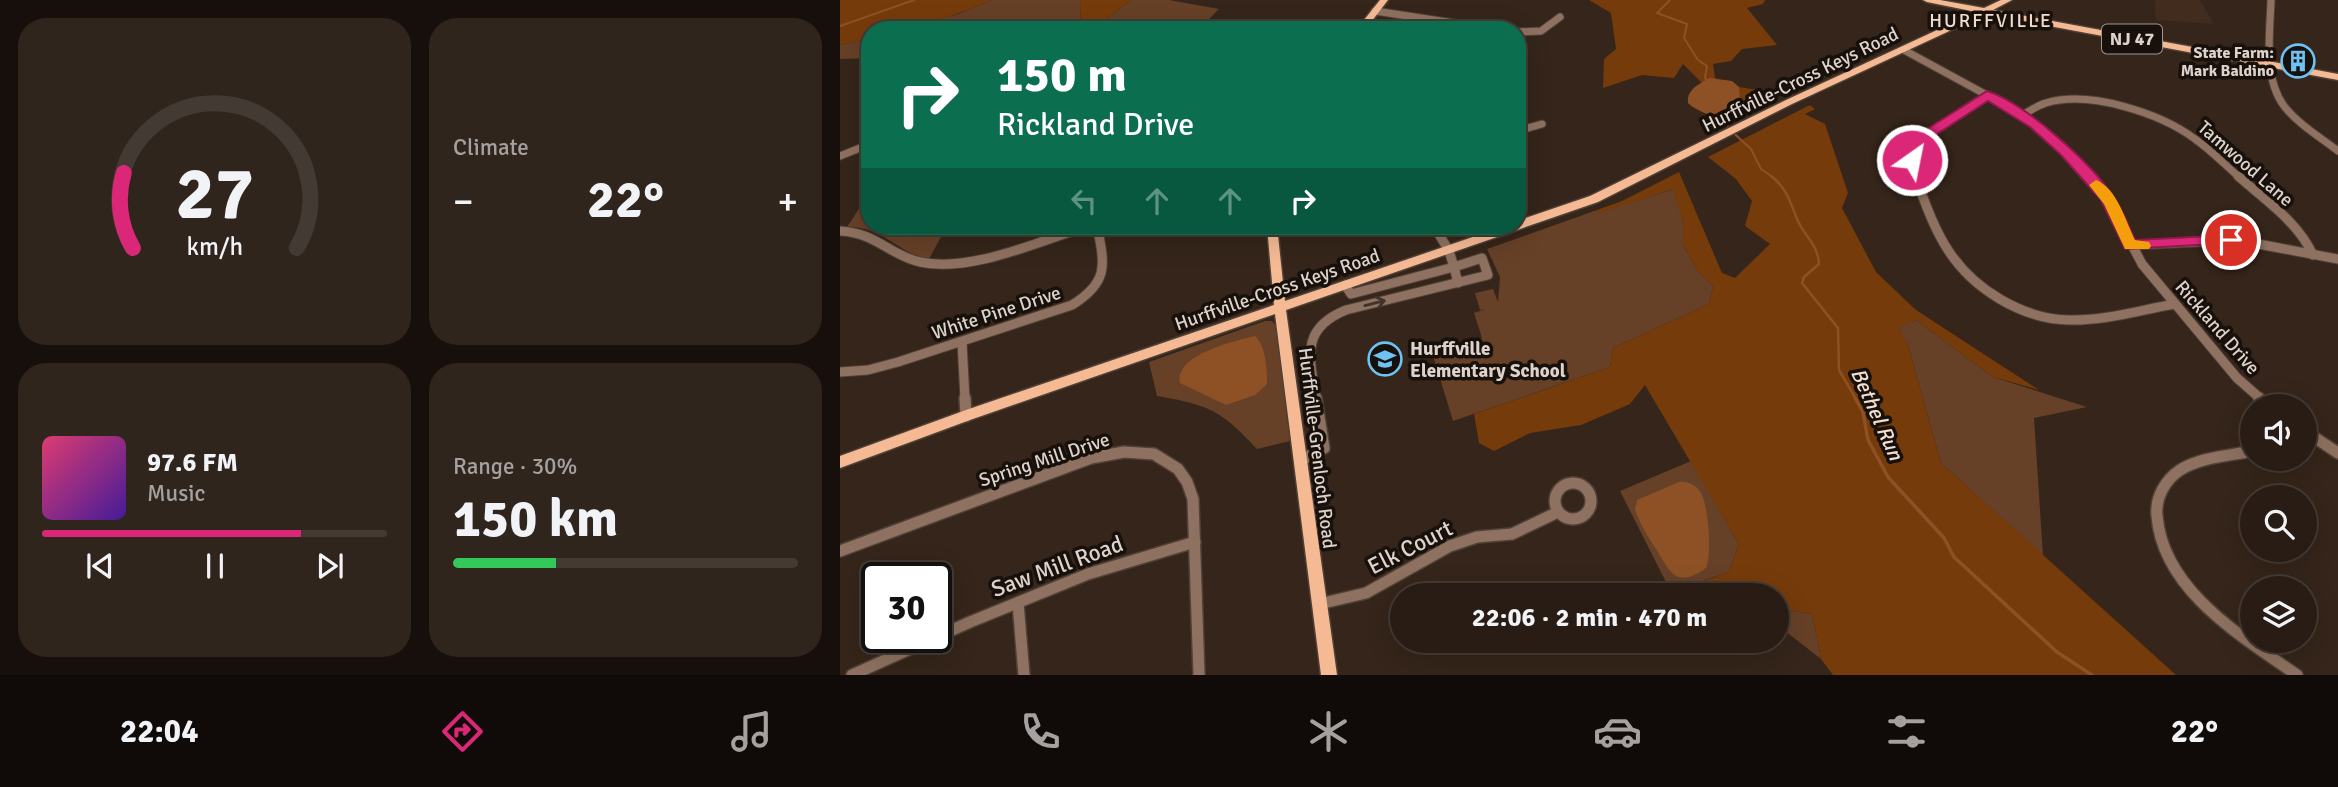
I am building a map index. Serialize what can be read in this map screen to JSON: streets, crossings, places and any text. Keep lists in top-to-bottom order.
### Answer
{
  "streets": {
    "main road": ["NJ 47", "Hurffville-Cross Keys Road", "Hurffville-Grenloch Road"],
    "street": [
      "Tamwood Lane",
      "White Pine Drive",
      "Rickland Drive",
      "Spring Mill Drive",
      "Elk Court",
      "Saw Mill Road"
    ]
  },
  "crossings": [
    ["NJ 47", "Hurffville-Cross Keys Road"],
    ["Hurffville-Cross Keys Road", "Rickland Drive"],
    ["Hurffville-Cross Keys Road", "Hurffville-Grenloch Road"],
    ["Tamwood Lane", "Rickland Drive"],
    ["Hurffville-Grenloch Road", "Elk Court"],
    ["Spring Mill Drive", "Saw Mill Road"]
  ],
  "districts": ["HURFFVILLE"],
  "water": ["Bethel Run"],
  "places": {
    "building": ["State Farm: Mark Baldino"],
    "school or university": ["Hurffville Elementary School"]
  },
  "page": {
    "tile": [
      "Climate",
      ["Range · 30%", "150 km"]
    ],
    "turn": ["150 m", "Rickland Drive"],
    "heat": ["−", "22°", "+"],
    "song": ["97.6 FM", "Music"],
    "limit": "30",
    "trip": "22:06 · 2 min · 470 m",
    "tabs": ["22:04", "22°"],
    "gauge": ["27", "km/h"]
  }
}
